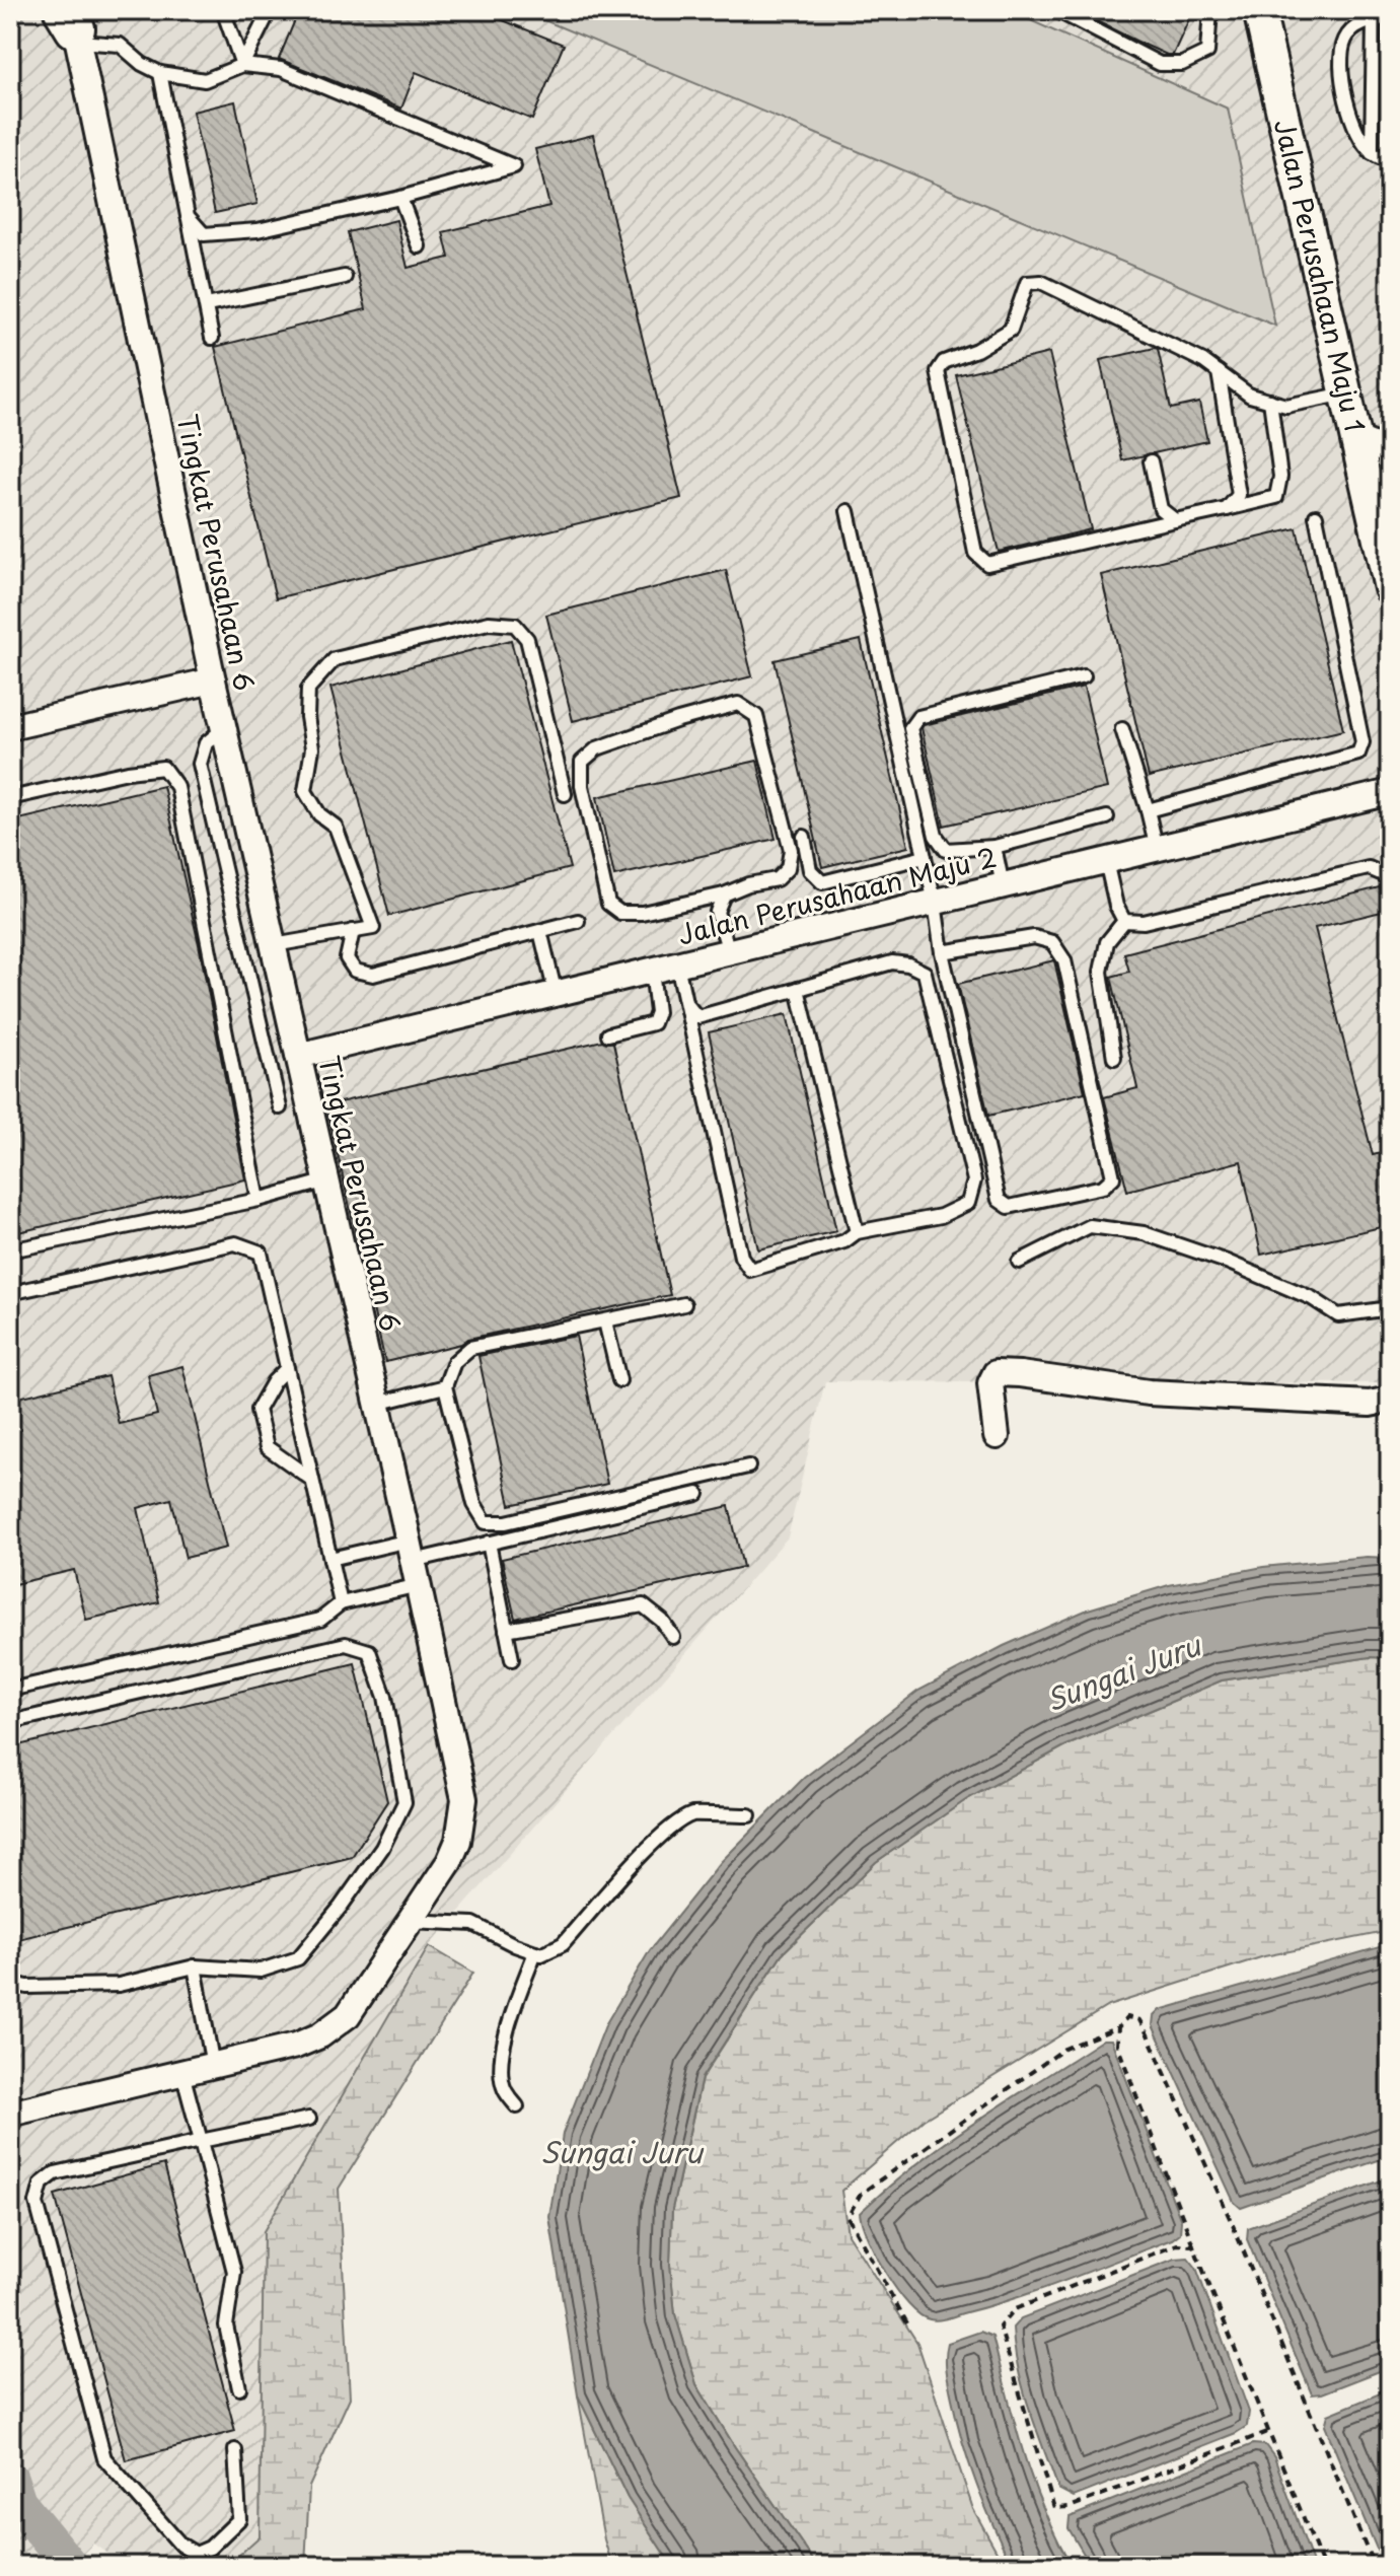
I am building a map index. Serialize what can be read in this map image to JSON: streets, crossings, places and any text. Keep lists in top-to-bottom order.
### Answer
{
  "streets": {
    "street": ["Jalan Perusahaan Maju 1", "Tingkat Perusahaan 6", "Jalan Perusahaan Maju 2"]
  },
  "crossings": [
    ["Tingkat Perusahaan 6", "Jalan Perusahaan Maju 2"]
  ],
  "water": ["Sungai Juru"]
}
